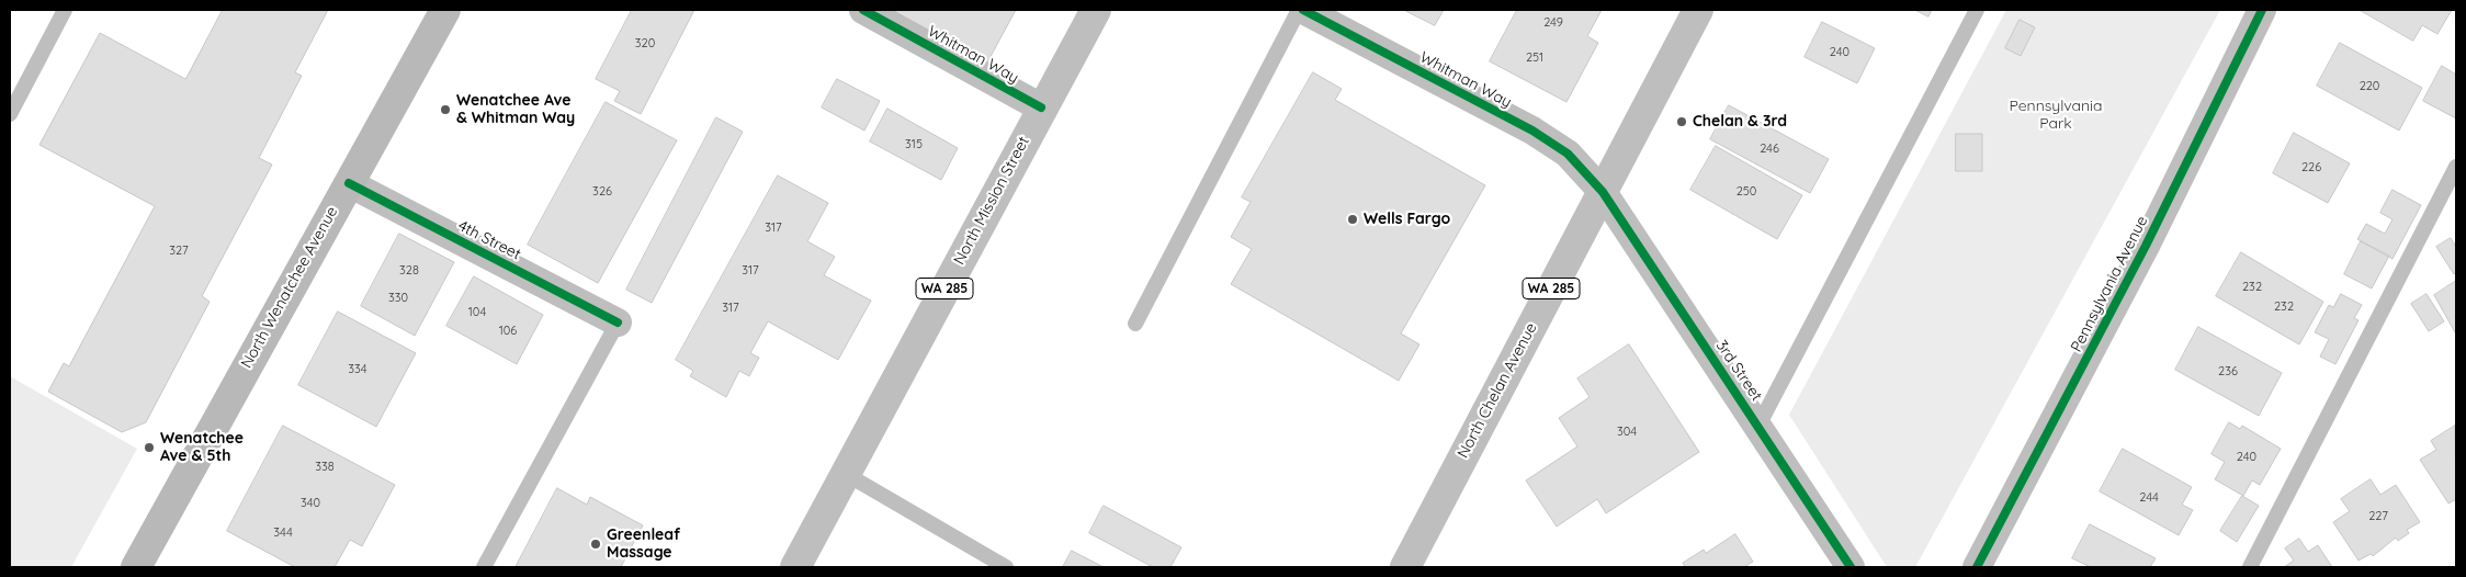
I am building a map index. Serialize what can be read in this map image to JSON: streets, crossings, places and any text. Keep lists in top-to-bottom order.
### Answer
{
  "streets": {
    "main road": [
      "North Mission Street",
      "North Wenatchee Avenue",
      "WA 285",
      "North Chelan Avenue"
    ],
    "street": [
      "Whitman Way",
      "4th Street",
      "Pennsylvania Avenue",
      "3rd Street"
    ]
  },
  "crossings": [
    ["Whitman Way", "North Mission Street"],
    ["Whitman Way", "3rd Street"],
    ["Whitman Way", "North Chelan Avenue"],
    ["4th Street", "North Wenatchee Avenue"],
    ["3rd Street", "North Chelan Avenue"]
  ],
  "parks": ["Pennsylvania Park"],
  "places": [
    "Wenatchee Ave & Whitman Way",
    "Chelan & 3rd",
    "Wells Fargo",
    "Wenatchee Ave & 5th",
    "Greenleaf Massage"
  ],
  "house_numbers": [
    "249",
    "320",
    "240",
    "251",
    "220",
    "315",
    "246",
    "226",
    "326",
    "250",
    "317",
    "327",
    "328",
    "317",
    "232",
    "330",
    "232",
    "317",
    "104",
    "106",
    "334",
    "236",
    "304",
    "240",
    "338",
    "244",
    "340",
    "227",
    "344"
  ]
}
